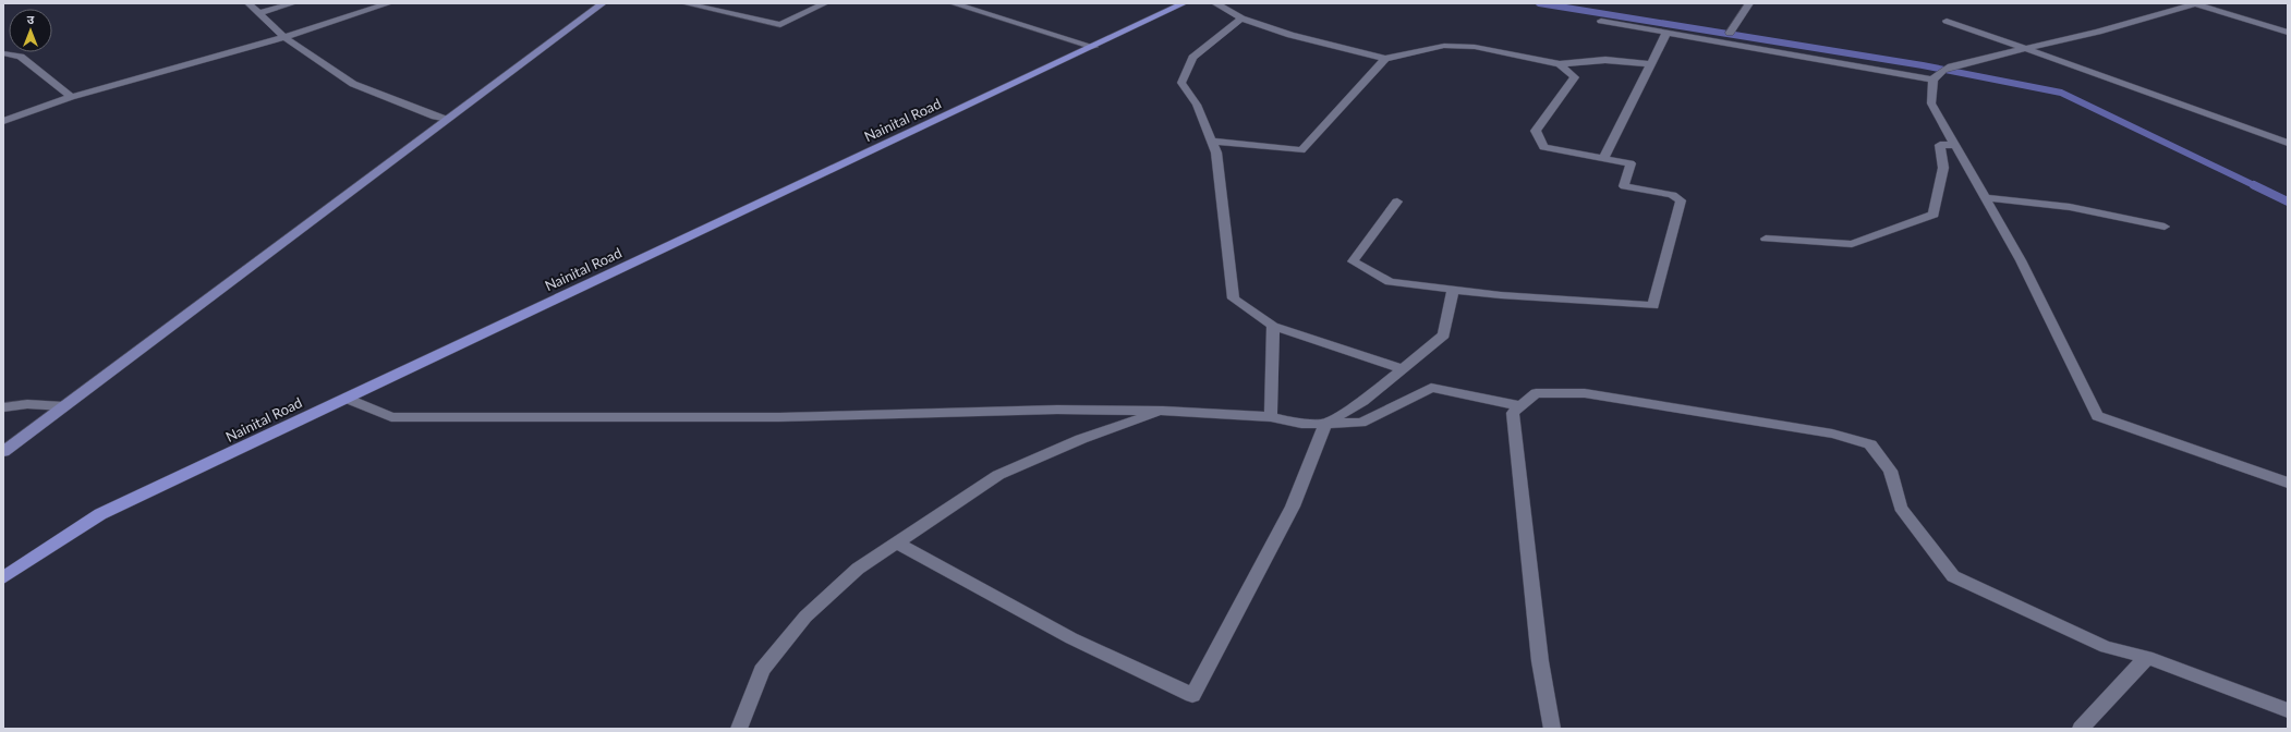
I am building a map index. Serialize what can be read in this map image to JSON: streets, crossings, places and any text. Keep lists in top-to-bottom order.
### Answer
{
  "streets": {
    "highway": ["Nainital Road"]
  },
  "north": "top"
}
